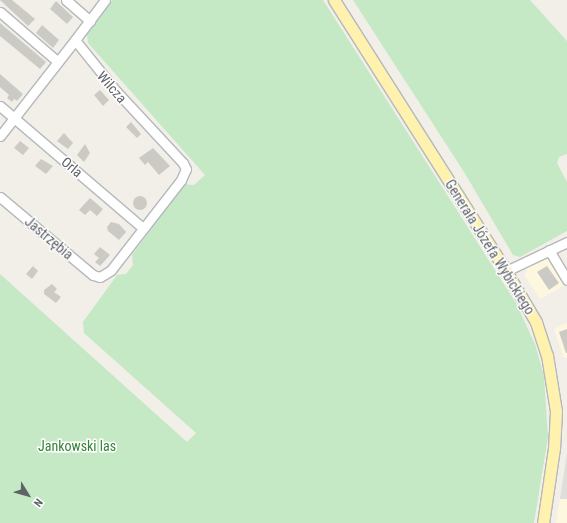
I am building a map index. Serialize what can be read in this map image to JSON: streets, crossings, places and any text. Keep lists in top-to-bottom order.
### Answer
{
  "streets": {
    "main road": ["Generała Józefa Wybickiego"],
    "street": ["Wilcza", "Orla", "Jastrzębia"]
  },
  "crossings": [
    ["Wilcza", "Orla"],
    ["Wilcza", "Jastrzębia"],
    ["Orla", "Jastrzębia"]
  ],
  "parks": ["Jankowski las"],
  "north": "bottom right"
}
